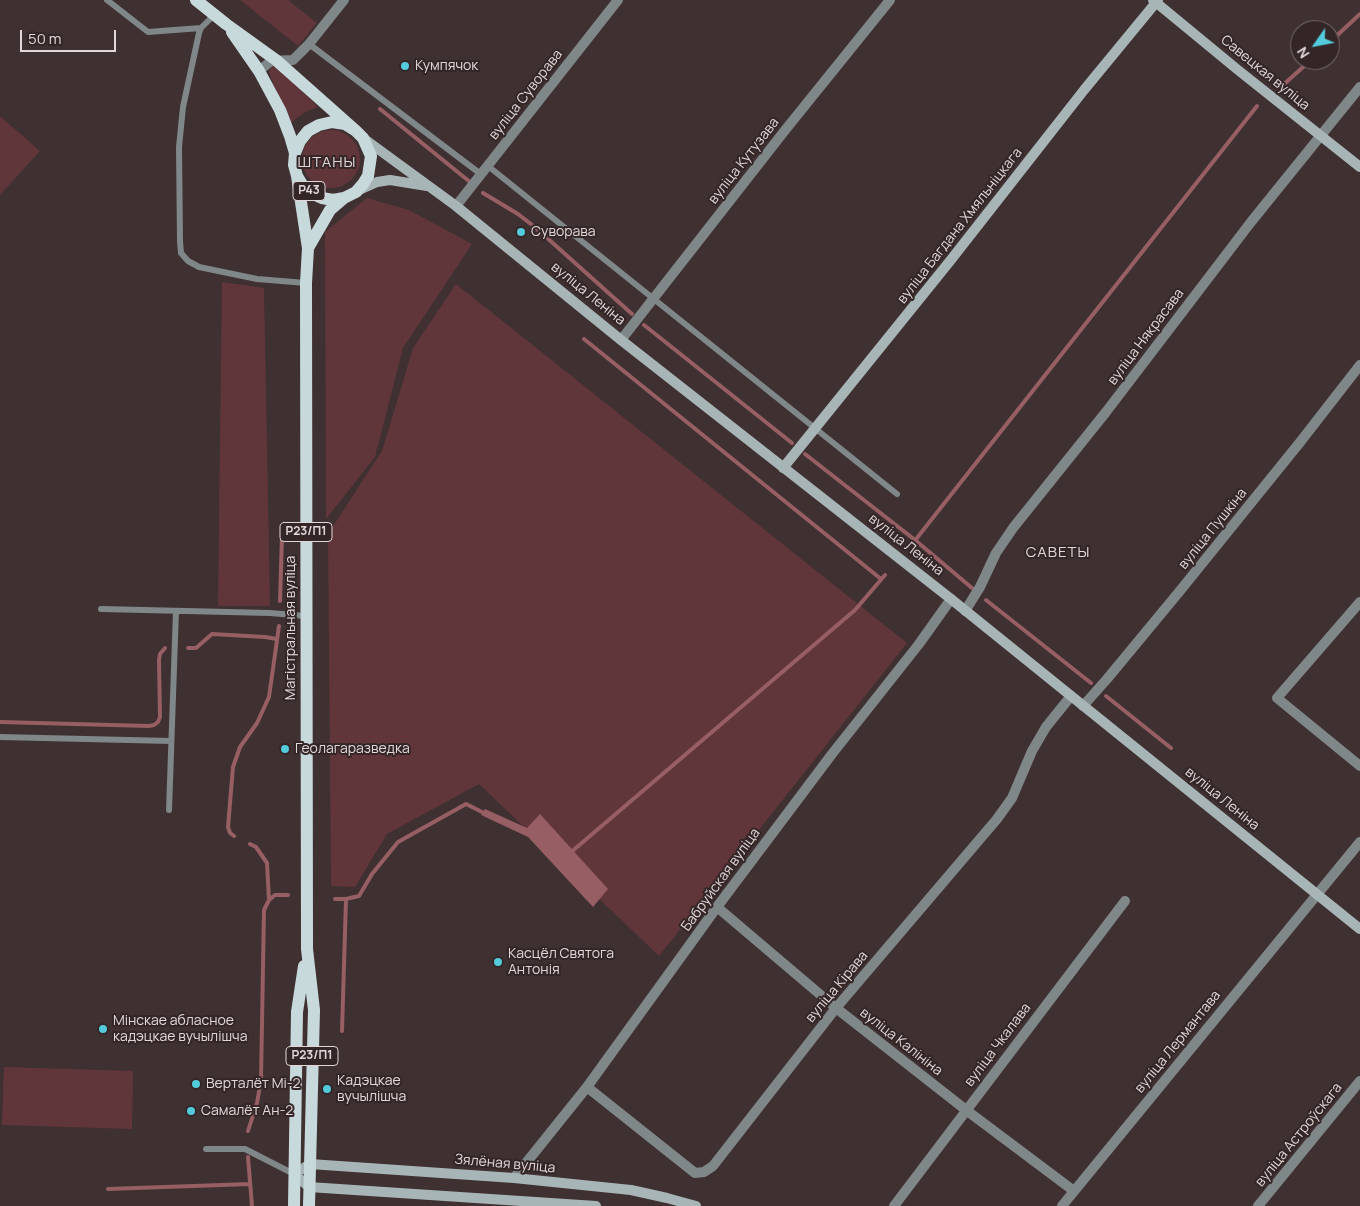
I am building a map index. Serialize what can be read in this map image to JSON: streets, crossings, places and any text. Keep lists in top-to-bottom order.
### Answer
{
  "streets": {
    "main road": [
      "Р43",
      "вуліца Леніна",
      "Р23/П1",
      "Магістральная вуліца"
    ],
    "street": [
      "Савецкая вуліца",
      "вуліца Суворава",
      "вуліца Кутузава",
      "вуліца Багдана Хмяльніцкага",
      "вуліца Някрасава",
      "вуліца Пушкіна",
      "Бабруйская вуліца",
      "вуліца Кірава",
      "вуліца Калініна",
      "вуліца Лермантава",
      "вуліца Чкалава",
      "вуліца Астроўскага",
      "Зялёная вуліца"
    ]
  },
  "crossings": [
    ["Савецкая вуліца", "вуліца Багдана Хмяльніцкага"],
    ["Савецкая вуліца", "вуліца Някрасава"],
    ["вуліца Суворава", "вуліца Леніна"],
    ["вуліца Кутузава", "вуліца Леніна"],
    ["Р43", "вуліца Леніна"],
    ["Р43", "Магістральная вуліца"],
    ["вуліца Багдана Хмяльніцкага", "вуліца Леніна"],
    ["вуліца Леніна", "вуліца Някрасава"],
    ["вуліца Леніна", "вуліца Пушкіна"],
    ["вуліца Леніна", "Магістральная вуліца"],
    ["вуліца Леніна", "Бабруйская вуліца"],
    ["вуліца Леніна", "вуліца Кірава"],
    ["вуліца Леніна", "вуліца Лермантава"],
    ["Магістральная вуліца", "Зялёная вуліца"],
    ["Бабруйская вуліца", "вуліца Кірава"],
    ["Бабруйская вуліца", "вуліца Калініна"],
    ["Бабруйская вуліца", "Зялёная вуліца"],
    ["вуліца Кірава", "вуліца Калініна"],
    ["вуліца Калініна", "вуліца Лермантава"],
    ["вуліца Калініна", "вуліца Чкалава"]
  ],
  "districts": ["ШТАНЫ", "САВЕТЫ"],
  "places": [
    "Кумпячок",
    "Суворава",
    "Геолагаразведка",
    "Касцёл Святога Антонія",
    "Мінскае абласное кадэцкае вучылішча",
    "Верталёт Мі-2",
    "Кадэцкае вучылішча",
    "Самалёт Ан-2"
  ],
  "scale_bar": "50 m",
  "north": "bottom left"
}
